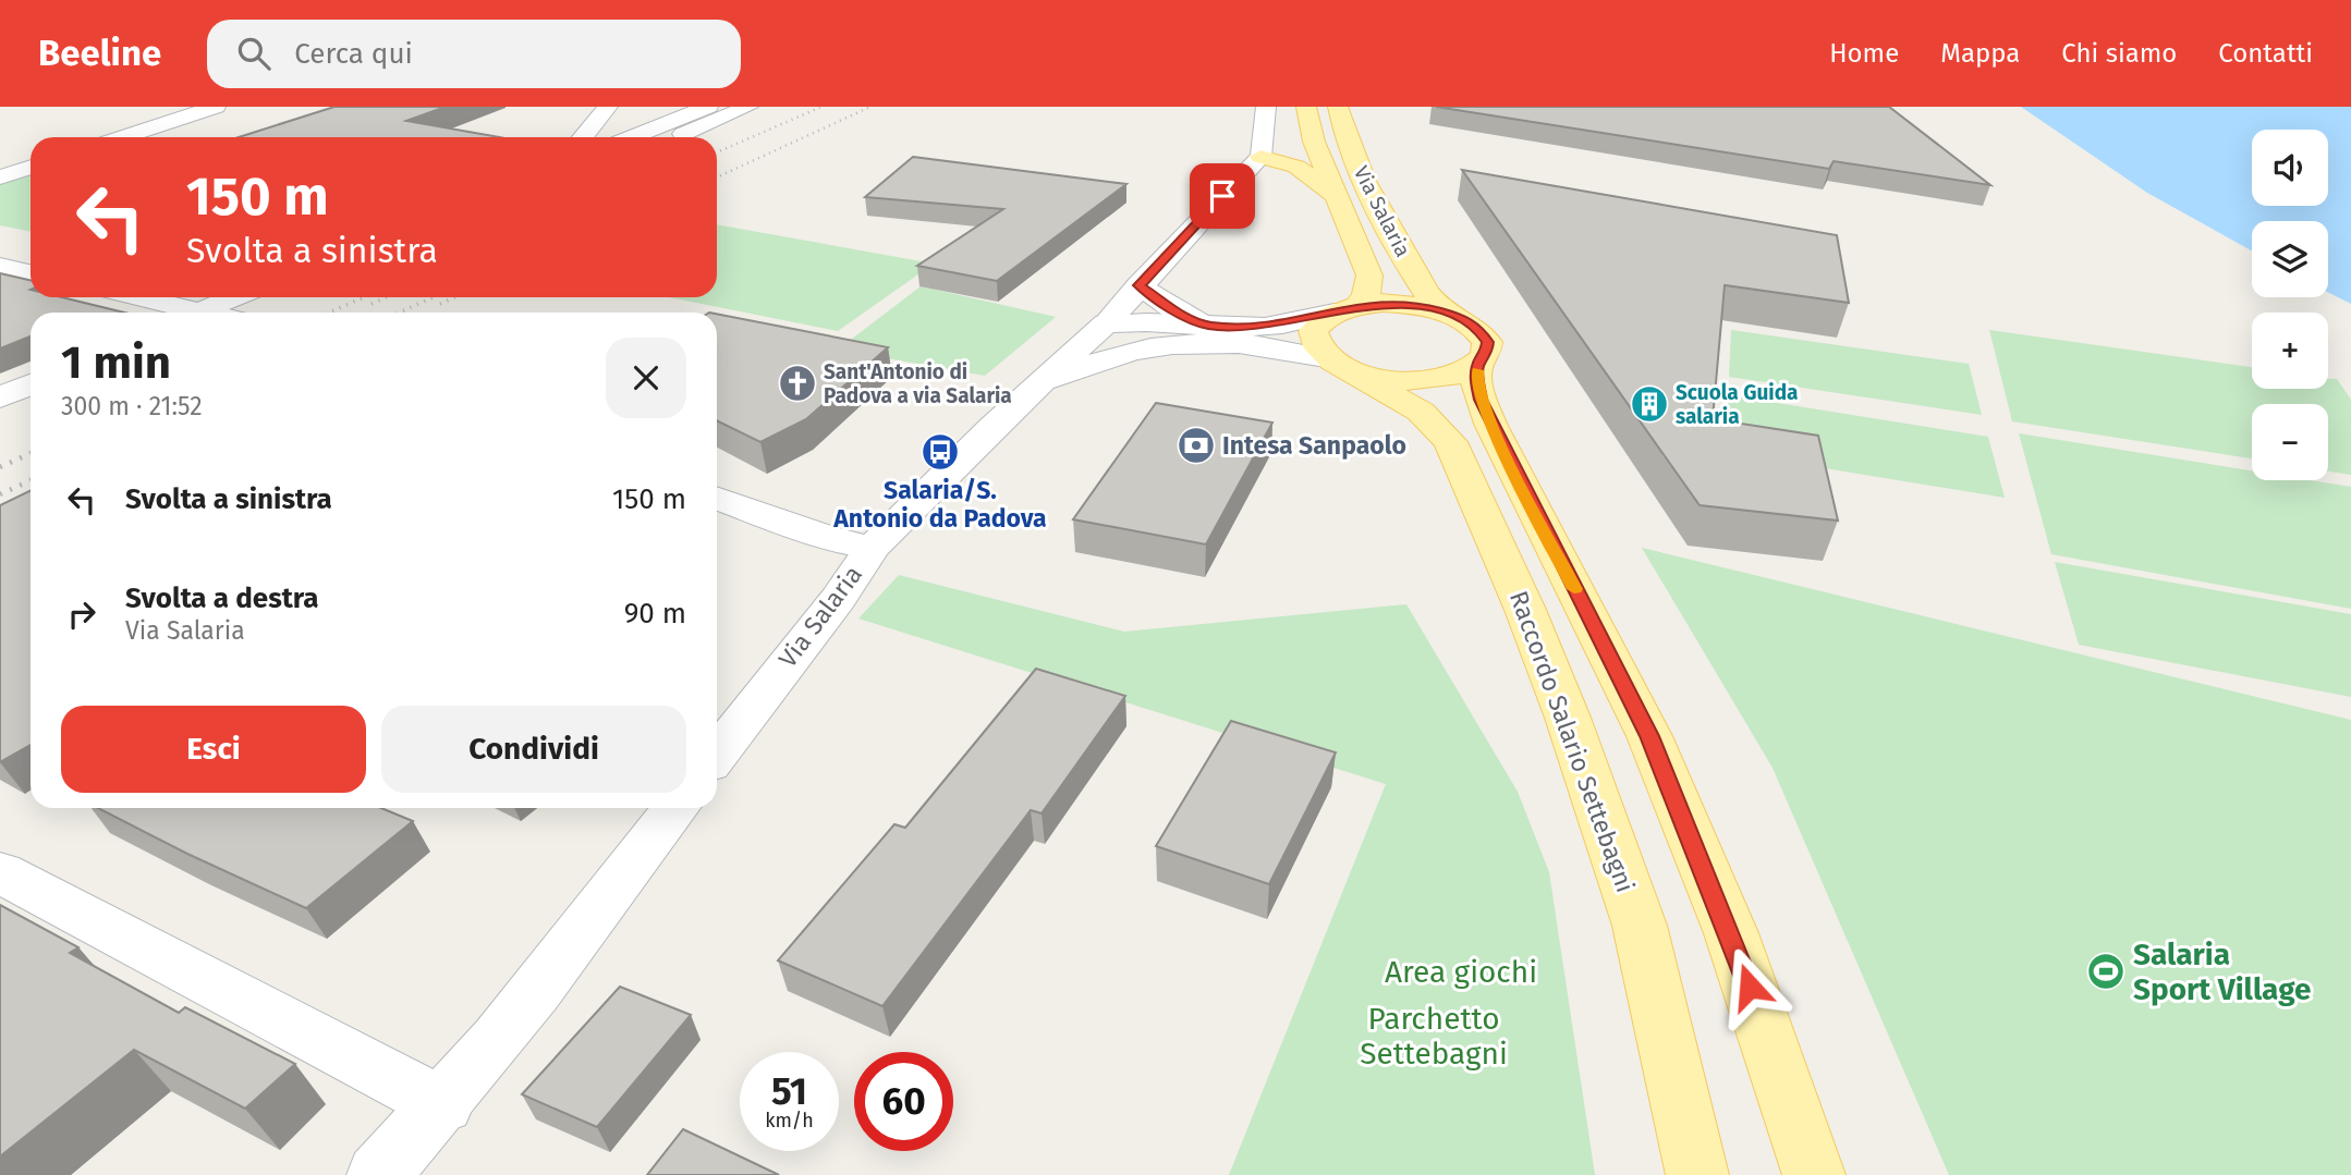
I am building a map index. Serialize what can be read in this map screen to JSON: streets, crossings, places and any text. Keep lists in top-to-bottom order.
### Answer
{
  "streets": {
    "main road": ["Via Salaria", "Raccordo Salario Settebagni"]
  },
  "crossings": [
    ["Via Salaria", "Raccordo Salario Settebagni"]
  ],
  "parks": ["Area giochi", "Parchetto Settebagni"],
  "places": {
    "church": ["Sant'Antonio di Padova a via Salaria"],
    "building": ["Scuola Guida salaria"],
    "bank": ["Intesa Sanpaolo"],
    "bus stop": ["Salaria/S. Antonio da Padova"],
    "sports": ["Salaria Sport Village"]
  },
  "page": {
    "header": "Beeline",
    "search": "Cerca qui",
    "nav": [
      "Home",
      "Mappa",
      "Chi siamo",
      "Contatti"
    ],
    "map_buttons": ["+", "−"],
    "turn": ["150 m", "Svolta a sinistra"],
    "heading": ["1 min", "300 m · 21:52"],
    "list": [
      {
        "name": "Svolta a sinistra",
        "value": "150 m"
      },
      {
        "name": "Svolta a destra",
        "note": "Via Salaria",
        "value": "90 m"
      }
    ],
    "buttons": ["Esci", "Condividi"],
    "speed": "51 km/h",
    "limit": "60"
  }
}
